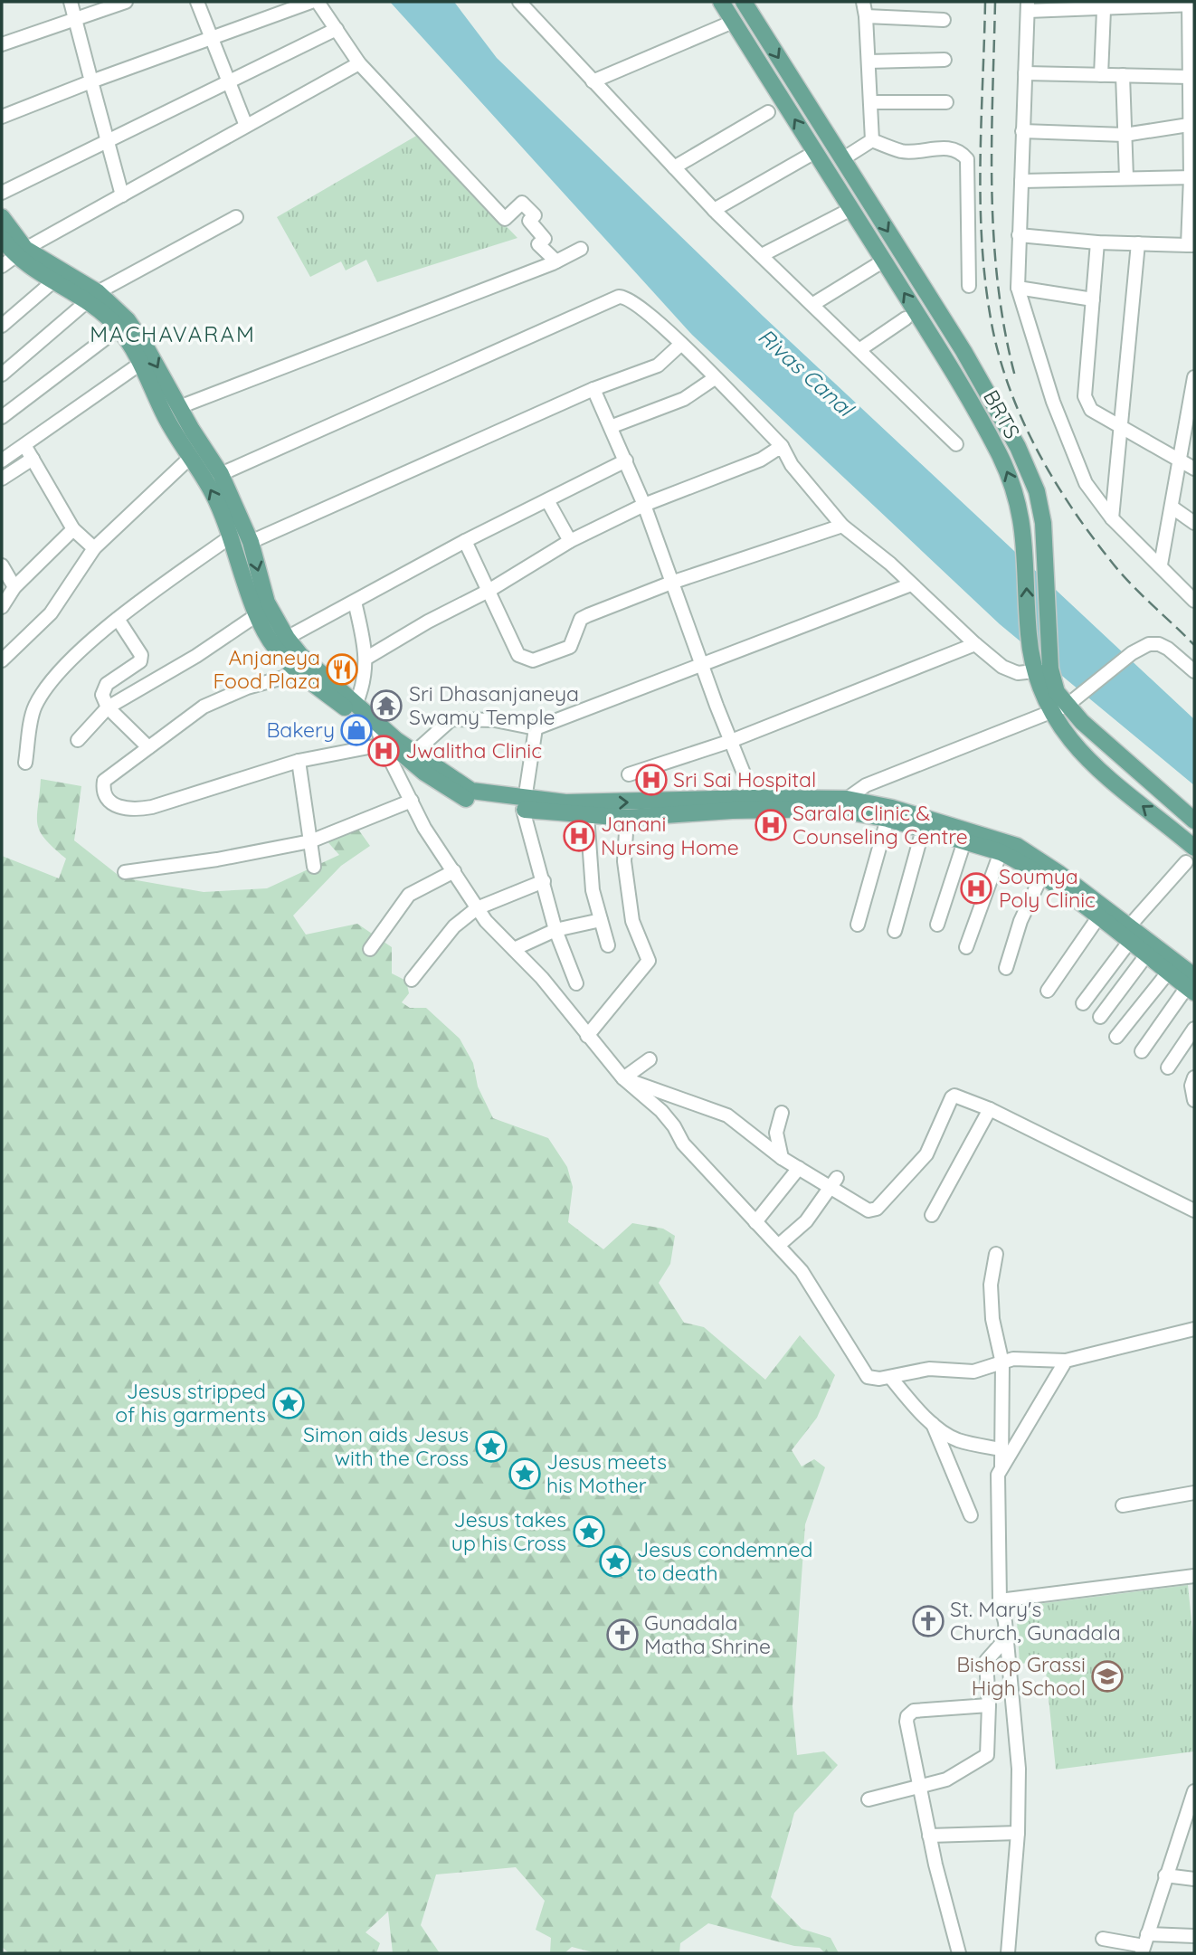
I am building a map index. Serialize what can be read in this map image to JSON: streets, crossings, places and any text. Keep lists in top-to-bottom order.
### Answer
{
  "streets": {
    "main road": ["BRTS"]
  },
  "districts": ["MACHAVARAM"],
  "water": ["Rivas Canal"],
  "places": {
    "restaurant": ["Anjaneya Food Plaza"],
    "temple": ["Sri Dhasanjaneya Swamy Temple"],
    "shop": ["Bakery"],
    "hospital": [
      "Jwalitha Clinic",
      "Sri Sai Hospital",
      "Sarala Clinic & Counseling Centre",
      "Janani Nursing Home",
      "Soumya Poly Clinic"
    ],
    "place": [
      "Jesus stripped of his garments",
      "Simon aids Jesus with the Cross",
      "Jesus meets his Mother",
      "Jesus takes up his Cross",
      "Jesus condemned to death"
    ],
    "church": ["St. Mary's Church, Gunadala", "Gunadala Matha Shrine"],
    "school or university": ["Bishop Grassi High School"]
  }
}
